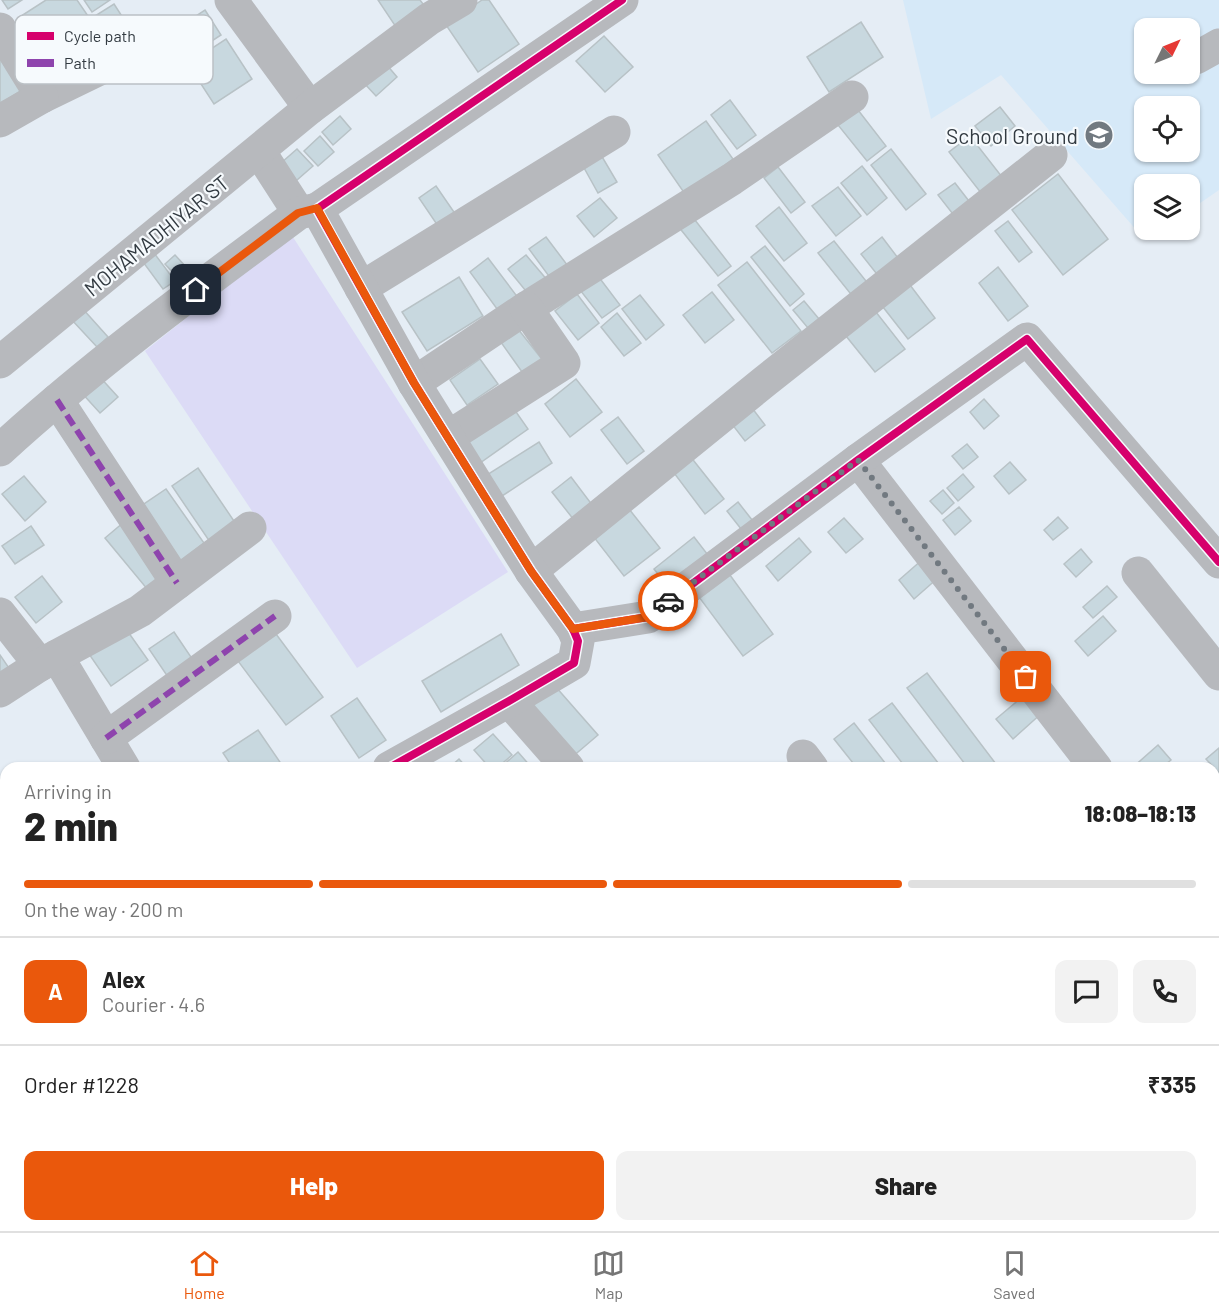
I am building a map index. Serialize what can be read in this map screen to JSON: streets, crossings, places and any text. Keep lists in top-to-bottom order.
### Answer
{
  "streets": {
    "street": ["MOHAMADHIYAR ST"]
  },
  "places": {
    "school or university": ["School Ground"]
  },
  "legend": ["Cycle path", "Path"],
  "north": "top right",
  "page": {
    "heading": ["2 min", "Arriving in", "18:08–18:13"],
    "panel": [
      "Alex",
      "Courier · 4.6",
      "Order #1228",
      "₹335"
    ],
    "bar": "On the way · 200 m",
    "round": "A",
    "buttons": ["Help", "Share"],
    "tabs": ["Home", "Map", "Saved"]
  }
}
